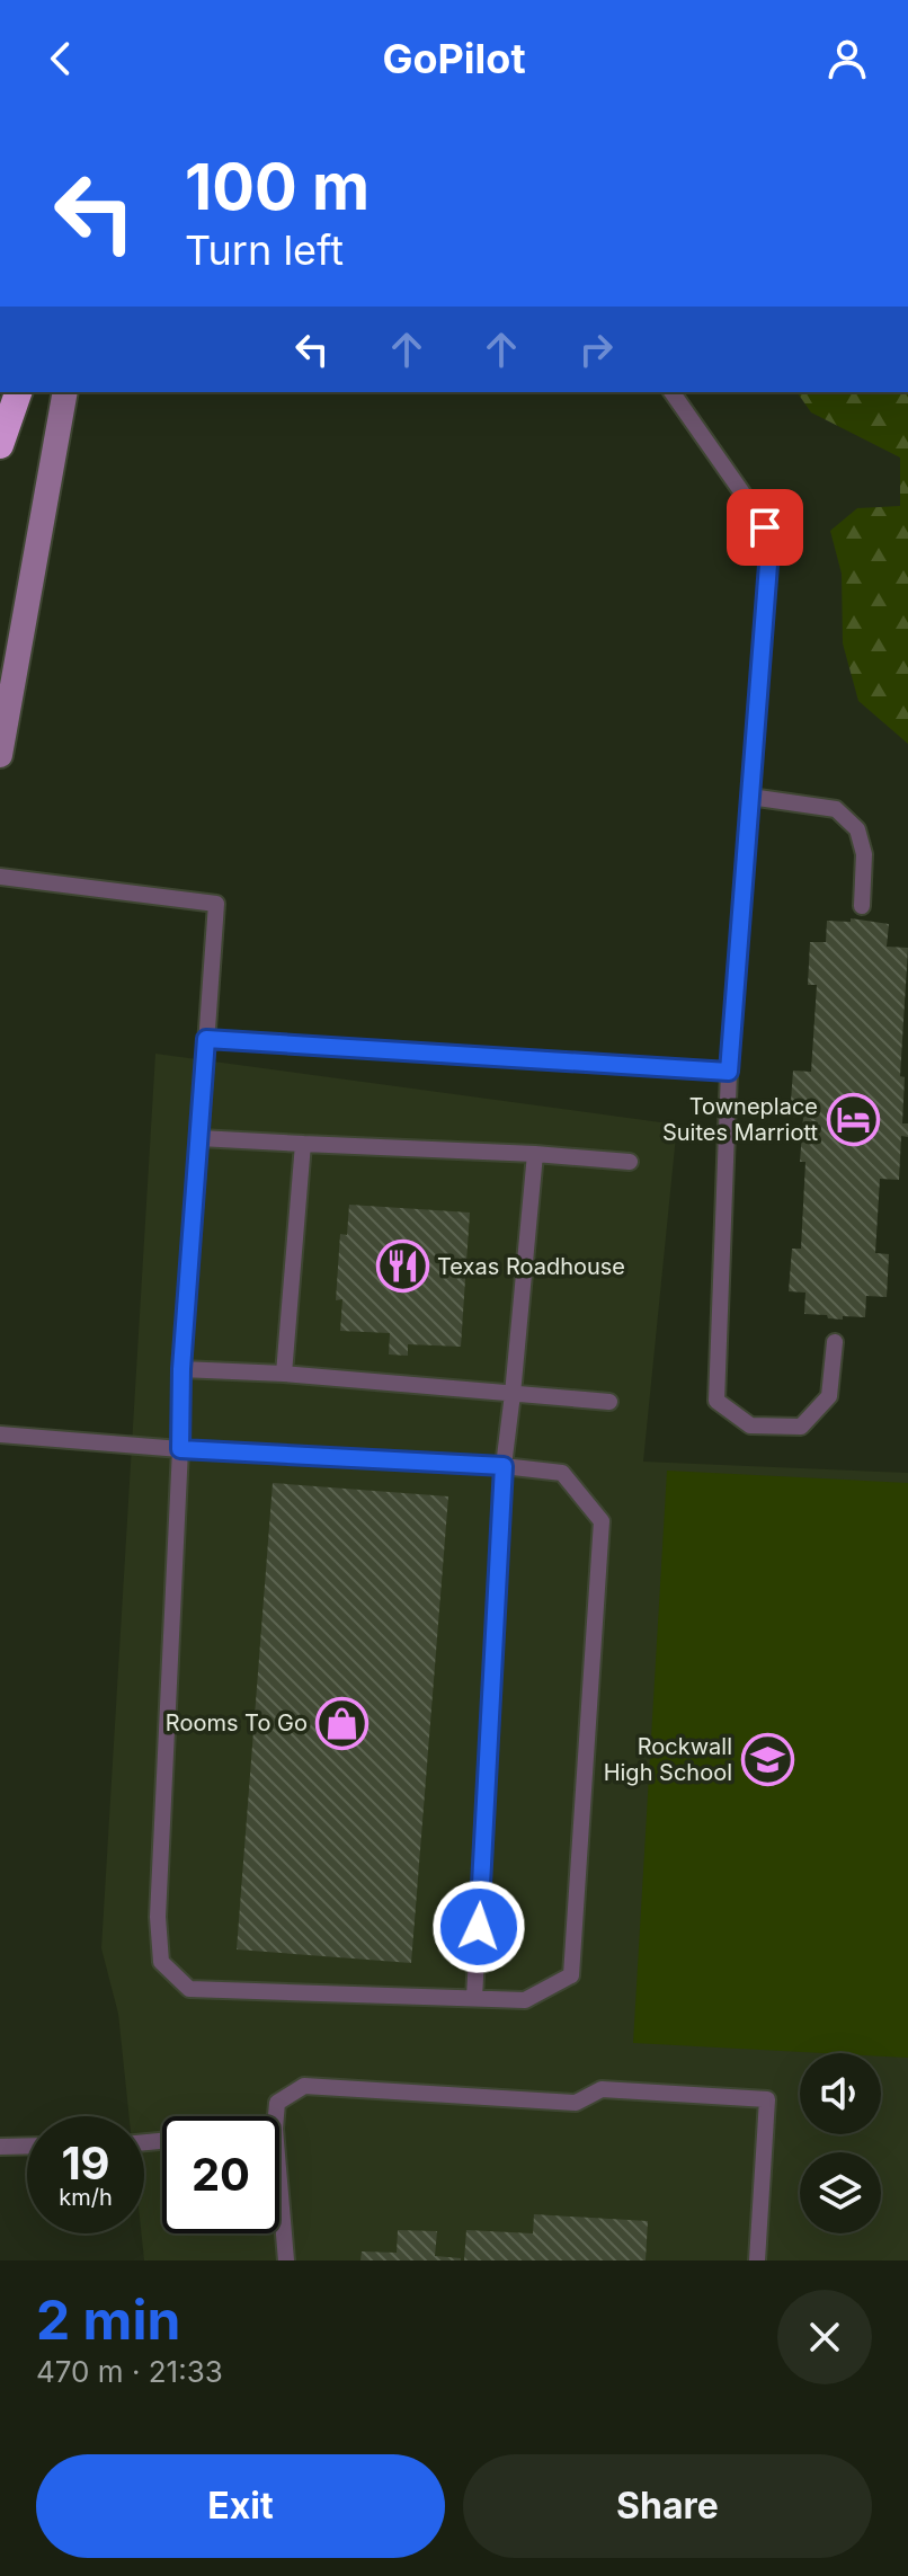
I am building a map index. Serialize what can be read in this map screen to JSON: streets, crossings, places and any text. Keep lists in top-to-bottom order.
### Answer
{
  "places": {
    "hotel": ["Towneplace Suites Marriott"],
    "restaurant": ["Texas Roadhouse"],
    "shop": ["Rooms To Go"],
    "school or university": ["Rockwall High School"]
  },
  "page": {
    "header": "GoPilot",
    "turn": ["100 m", "Turn left"],
    "speed": "19 km/h",
    "limit": "20",
    "heading": ["2 min", "470 m · 21:33"],
    "buttons": ["Exit", "Share"]
  }
}
